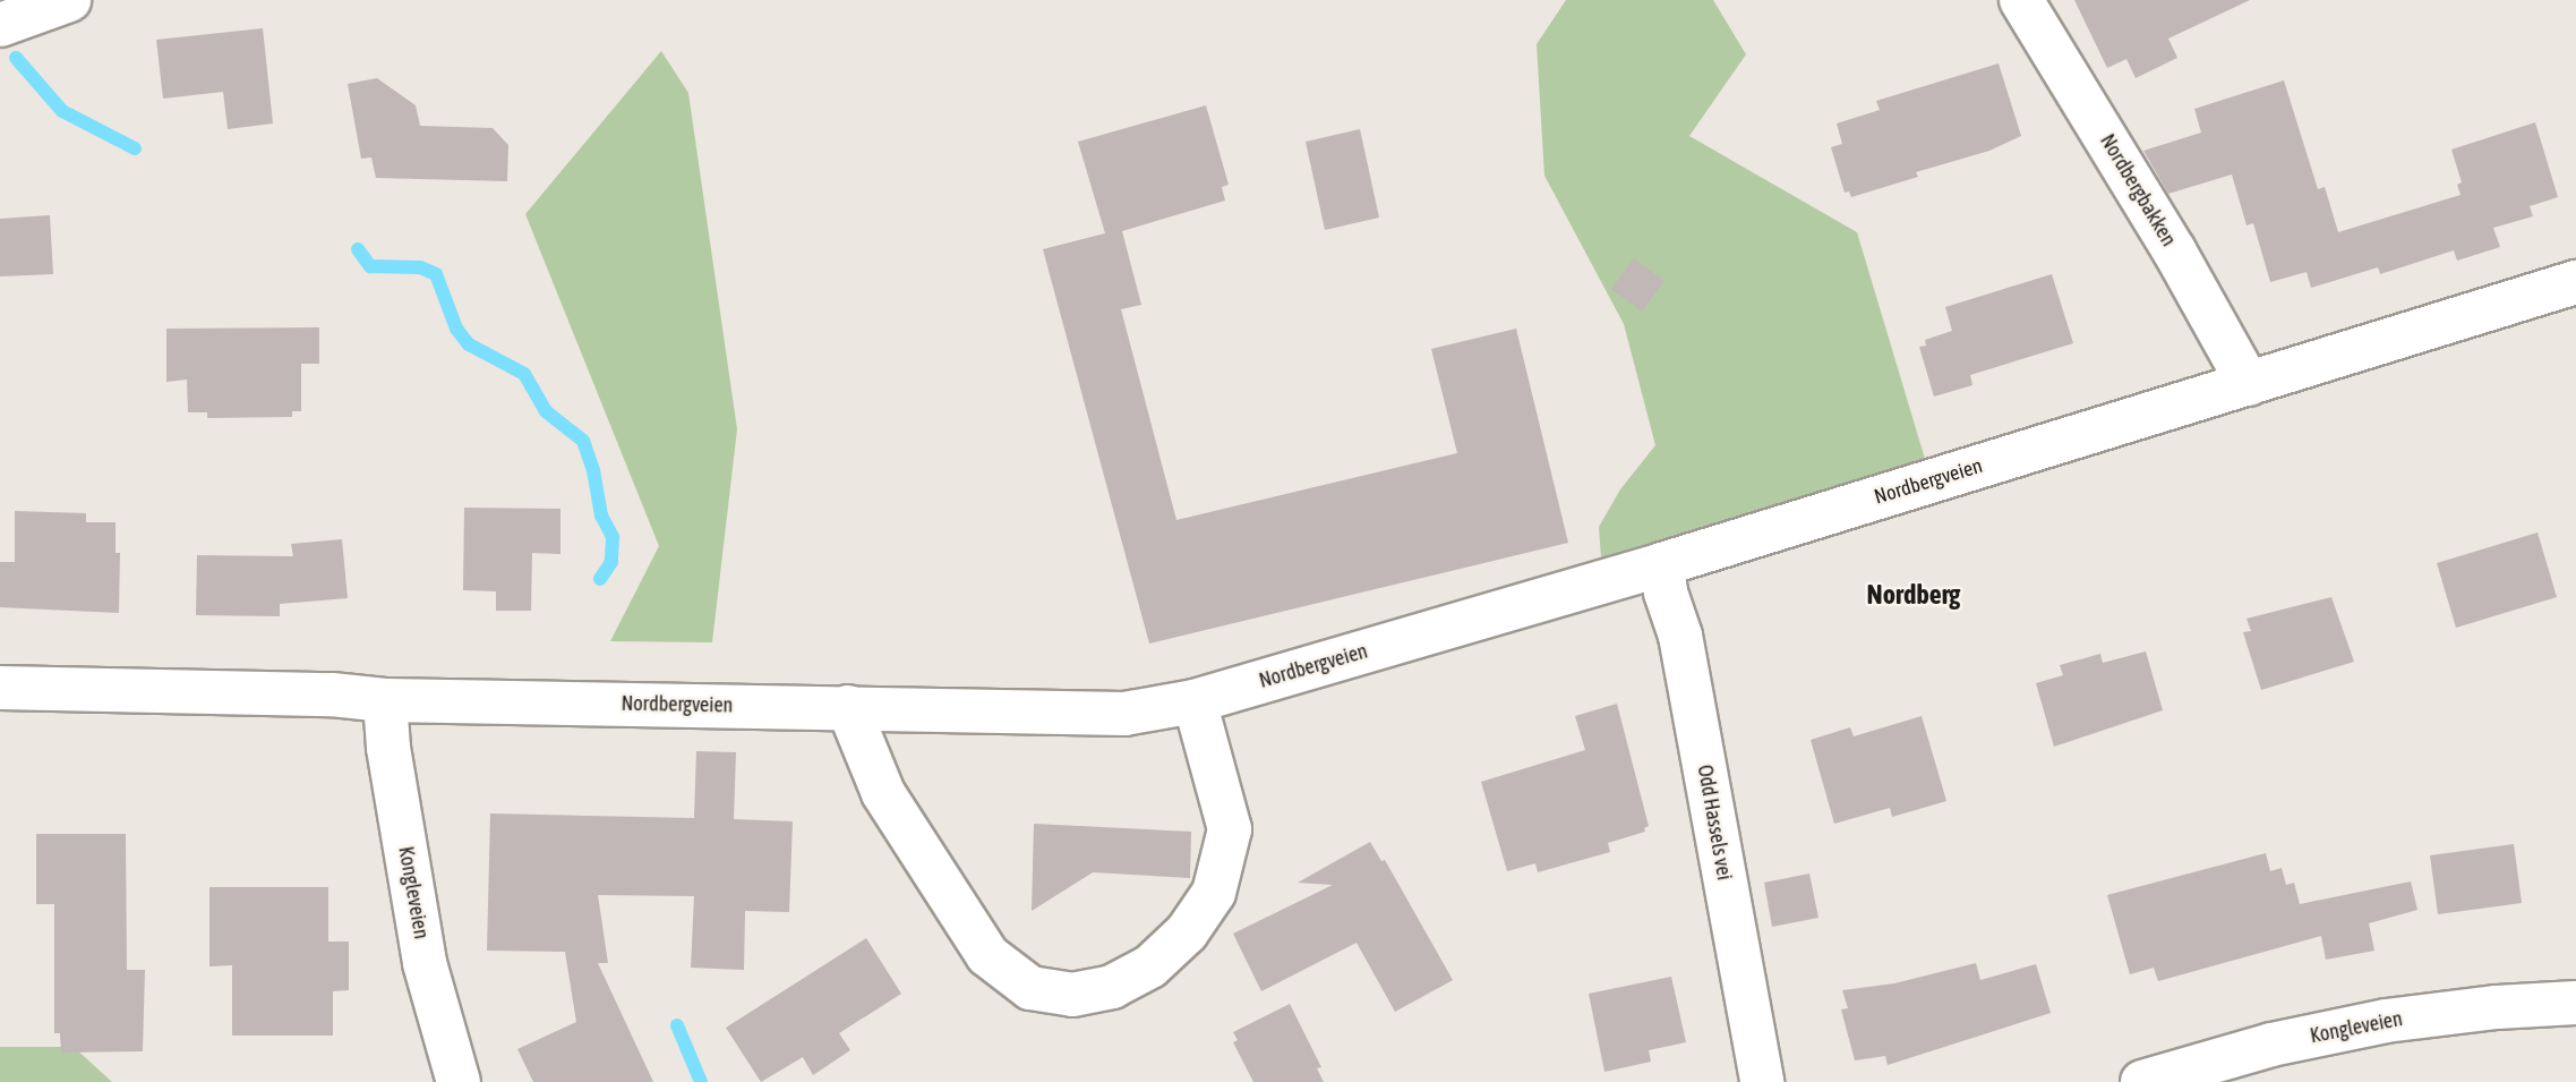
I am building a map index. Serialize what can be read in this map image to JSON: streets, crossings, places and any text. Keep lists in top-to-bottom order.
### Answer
{
  "streets": {
    "street": [
      "Nordbergbakken",
      "Nordbergveien",
      "Odd Hassels vei",
      "Kongleveien"
    ]
  },
  "crossings": [
    ["Nordbergbakken", "Nordbergveien"],
    ["Nordbergveien", "Odd Hassels vei"],
    ["Nordbergveien", "Kongleveien"]
  ],
  "districts": ["Nordberg"]
}
